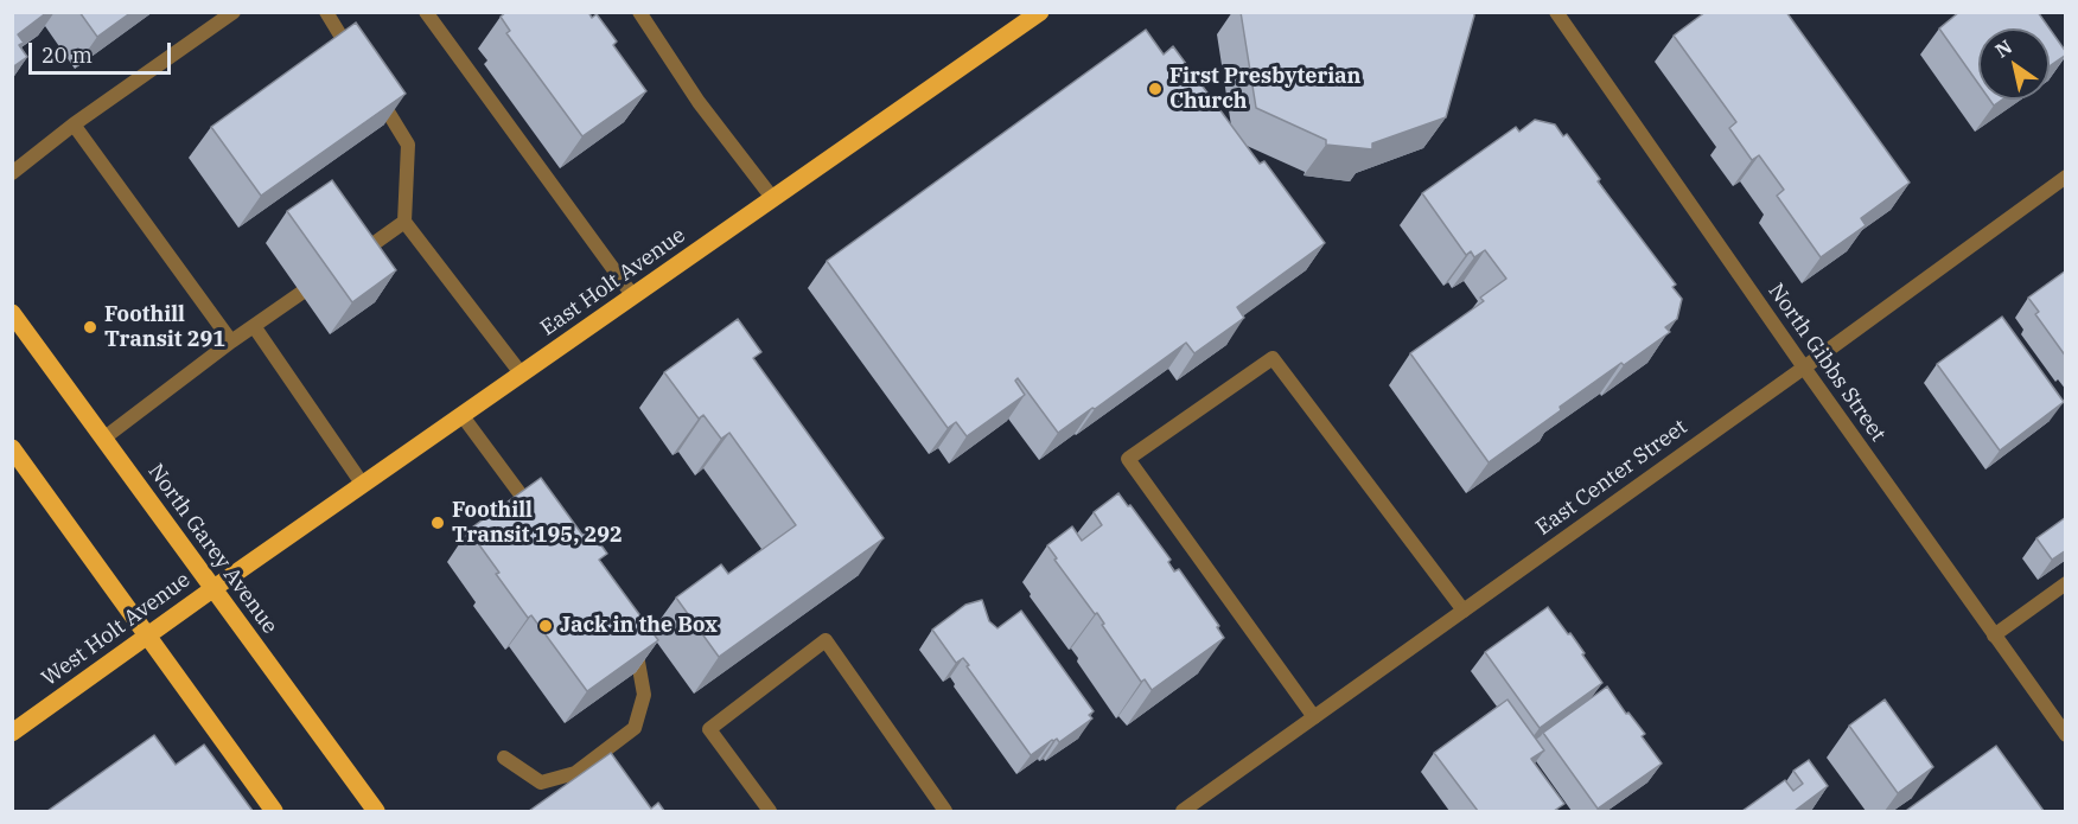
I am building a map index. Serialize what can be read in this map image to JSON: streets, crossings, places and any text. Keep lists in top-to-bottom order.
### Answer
{
  "streets": {
    "main road": ["East Holt Avenue", "North Garey Avenue", "West Holt Avenue"],
    "street": ["North Gibbs Street", "East Center Street"]
  },
  "crossings": [
    ["East Holt Avenue", "North Garey Avenue"],
    ["East Holt Avenue", "West Holt Avenue"],
    ["North Gibbs Street", "East Center Street"],
    ["North Garey Avenue", "West Holt Avenue"]
  ],
  "places": [
    "First Presbyterian Church",
    "Foothill Transit 291",
    "Foothill Transit 195, 292",
    "Jack in the Box"
  ],
  "scale_bar": "20 m",
  "north": "top left"
}
